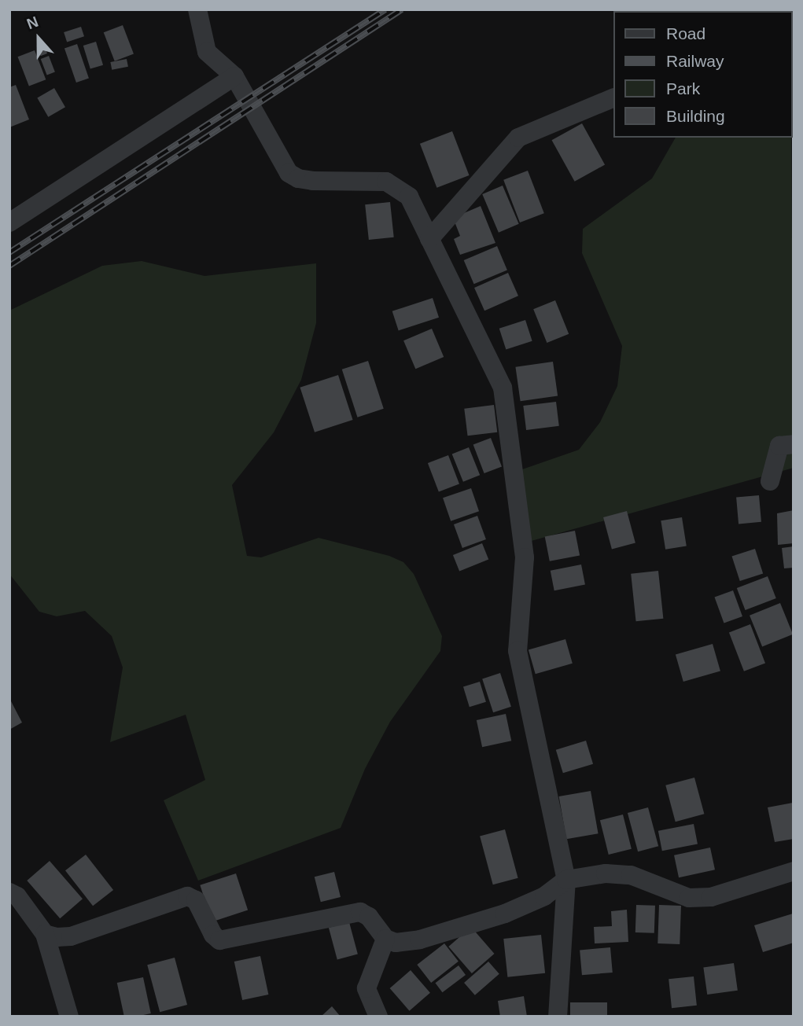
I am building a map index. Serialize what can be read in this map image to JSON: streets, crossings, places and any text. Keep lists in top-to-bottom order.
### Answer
{
  "legend": [
    "Road",
    "Railway",
    "Park",
    "Building"
  ],
  "north": "top"
}
